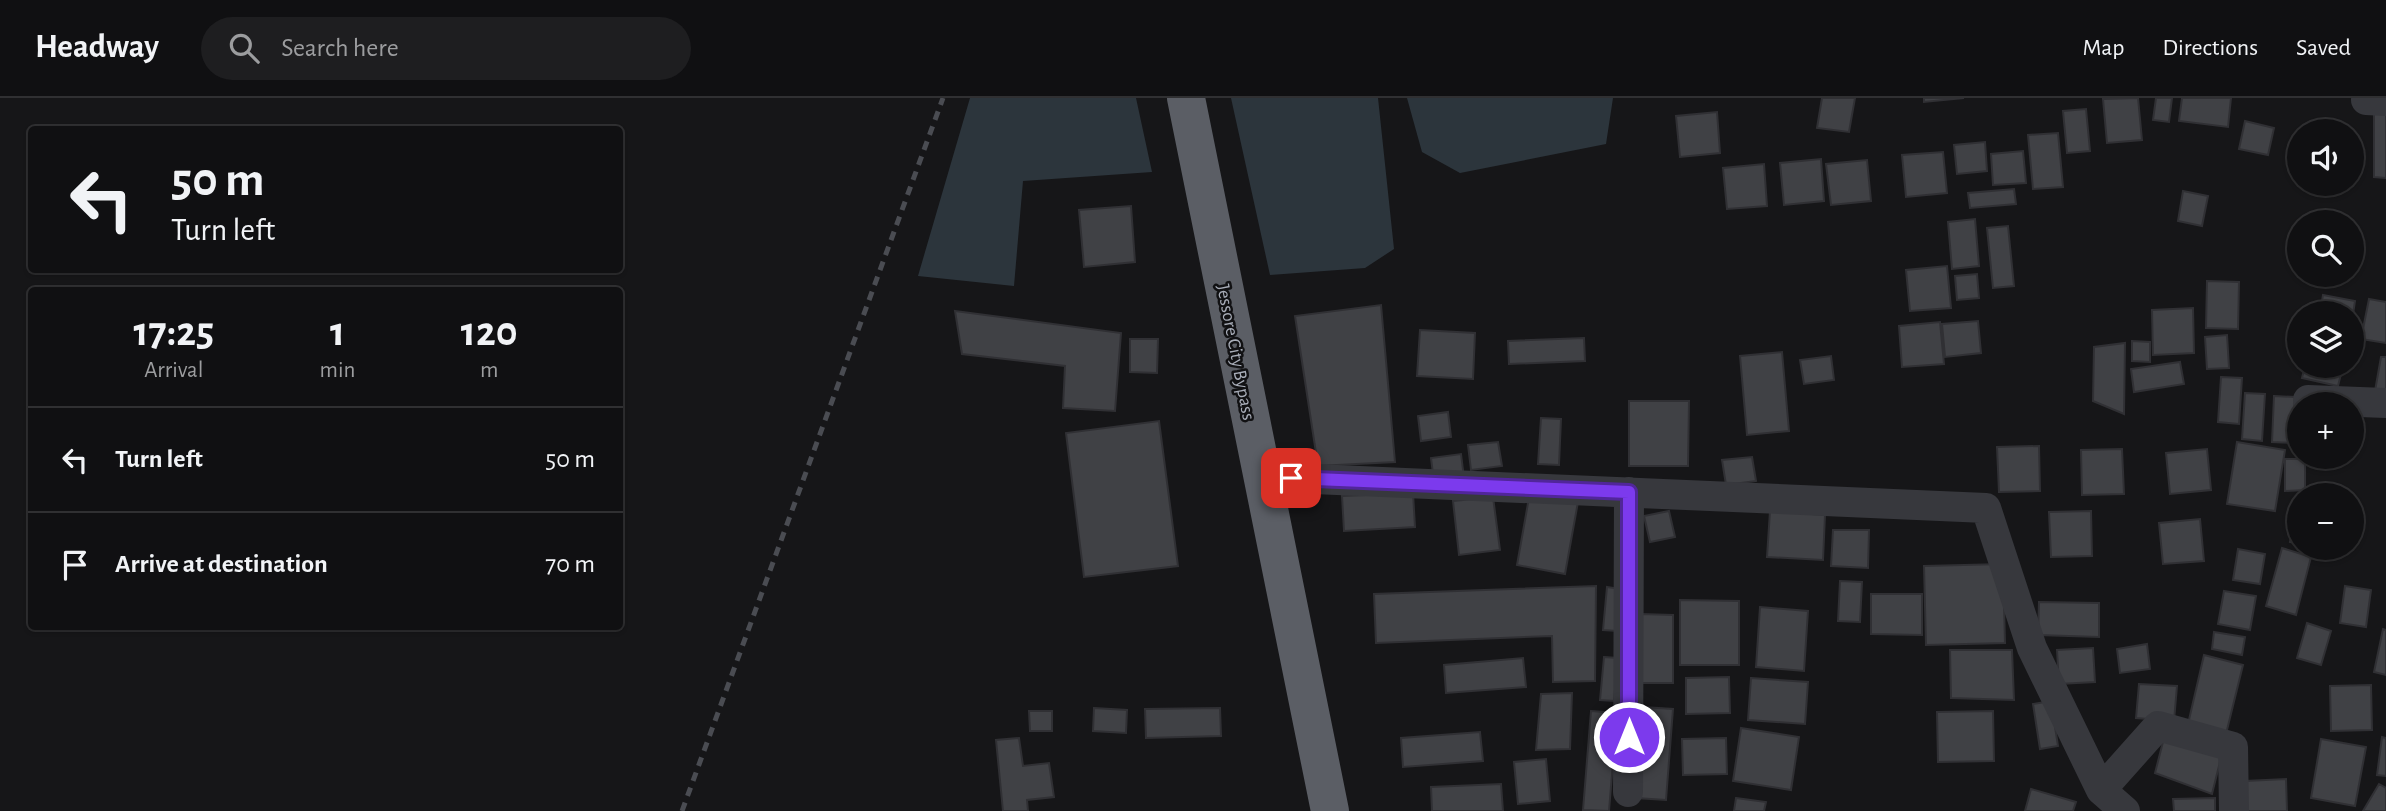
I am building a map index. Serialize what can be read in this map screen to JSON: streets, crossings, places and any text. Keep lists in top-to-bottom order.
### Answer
{
  "streets": {
    "highway": ["Jessore City Bypass"]
  },
  "page": {
    "header": "Headway",
    "search": "Search here",
    "nav": ["Map", "Directions", "Saved"],
    "map_buttons": ["+", "−"],
    "turn": ["50 m", "Turn left"],
    "eta": [
      "17:25",
      "Arrival",
      "1",
      "min",
      "120",
      "m"
    ],
    "list": [
      {
        "name": "Turn left",
        "value": "50 m"
      },
      {
        "name": "Arrive at destination",
        "value": "70 m"
      }
    ]
  }
}
